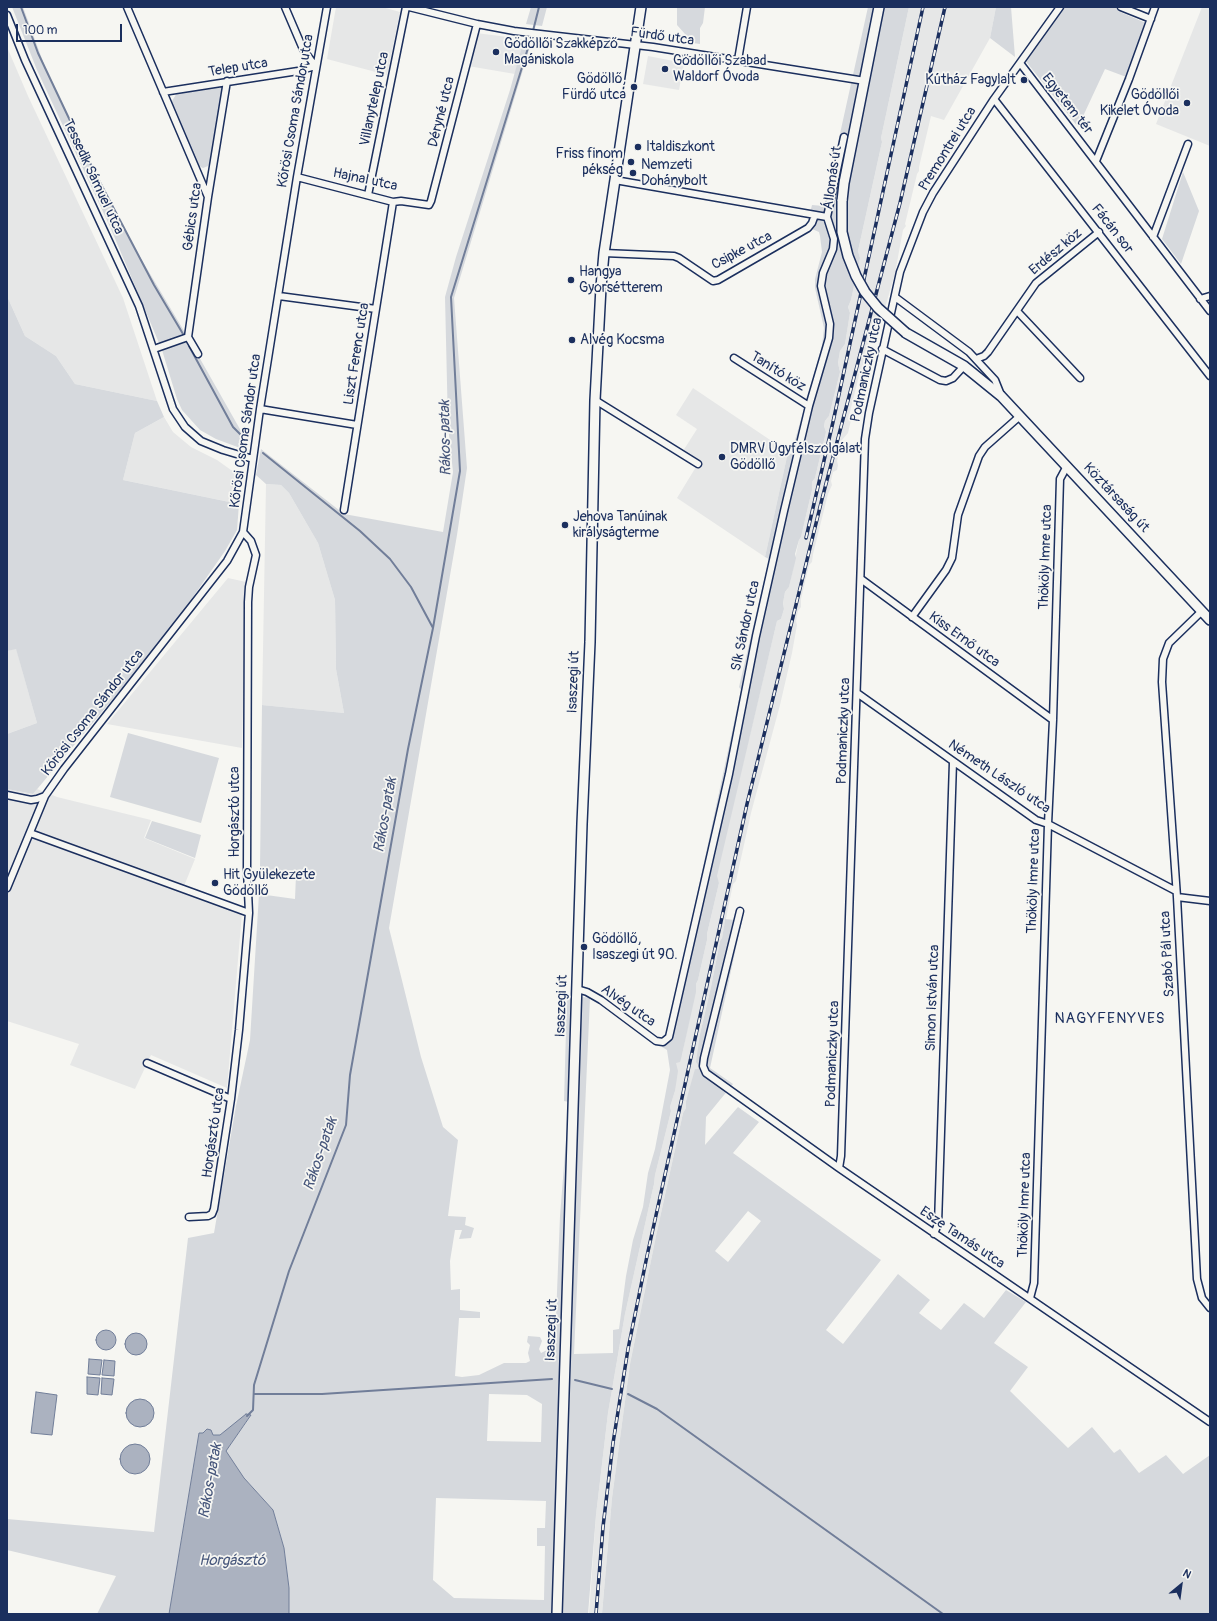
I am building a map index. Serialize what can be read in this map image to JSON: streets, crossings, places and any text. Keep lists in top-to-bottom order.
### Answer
{
  "streets": {
    "main road": ["Állomás út", "Köztársaság út", "Isaszegi út"],
    "street": [
      "Fürdő utca",
      "Telep utca",
      "Villanytelep utca",
      "Egyetem tér",
      "Kőrösi Csoma Sándor utca",
      "Déryné utca",
      "Premontrei utca",
      "Tessedik Sámuel utca",
      "Hajnal utca",
      "Gébics utca",
      "Fácán sor",
      "Csipke utca",
      "Erdész köz",
      "Liszt Ferenc utca",
      "Podmaniczky utca",
      "Tanító köz",
      "Thököly Imre utca",
      "Sík Sándor utca",
      "Kiss Ernő utca",
      "Németh László utca",
      "Horgásztó utca",
      "Szabó Pál utca",
      "Simon István utca",
      "Alvég utca",
      "Esze Tamás utca"
    ]
  },
  "crossings": [
    ["Fürdő utca", "Villanytelep utca"],
    ["Fürdő utca", "Déryné utca"],
    ["Fürdő utca", "Állomás út"],
    ["Fürdő utca", "Isaszegi út"],
    ["Telep utca", "Kőrösi Csoma Sándor utca"],
    ["Telep utca", "Gébics utca"],
    ["Villanytelep utca", "Hajnal utca"],
    ["Egyetem tér", "Premontrei utca"],
    ["Kőrösi Csoma Sándor utca", "Tessedik Sámuel utca"],
    ["Kőrösi Csoma Sándor utca", "Hajnal utca"],
    ["Kőrösi Csoma Sándor utca", "Horgásztó utca"],
    ["Déryné utca", "Hajnal utca"],
    ["Premontrei utca", "Fácán sor"],
    ["Premontrei utca", "Podmaniczky utca"],
    ["Premontrei utca", "Köztársaság út"],
    ["Állomás út", "Köztársaság út"],
    ["Állomás út", "Sík Sándor utca"],
    ["Hajnal utca", "Liszt Ferenc utca"],
    ["Fácán sor", "Erdész köz"],
    ["Csipke utca", "Isaszegi út"],
    ["Erdész köz", "Köztársaság út"],
    ["Podmaniczky utca", "Köztársaság út"],
    ["Podmaniczky utca", "Kiss Ernő utca"],
    ["Podmaniczky utca", "Németh László utca"],
    ["Podmaniczky utca", "Esze Tamás utca"],
    ["Tanító köz", "Sík Sándor utca"],
    ["Köztársaság út", "Thököly Imre utca"],
    ["Köztársaság út", "Szabó Pál utca"],
    ["Thököly Imre utca", "Kiss Ernő utca"],
    ["Thököly Imre utca", "Németh László utca"],
    ["Thököly Imre utca", "Esze Tamás utca"],
    ["Sík Sándor utca", "Alvég utca"],
    ["Isaszegi út", "Alvég utca"],
    ["Németh László utca", "Szabó Pál utca"],
    ["Németh László utca", "Simon István utca"],
    ["Simon István utca", "Esze Tamás utca"]
  ],
  "districts": ["NAGYFENYVES"],
  "water": ["Rákos-patak", "Horgásztó"],
  "places": [
    "Gödöllői Szakképző Magániskola",
    "Gödöllői Szabad Waldorf Óvoda",
    "Kútház Fagylalt",
    "Gödöllő, Fürdő utca",
    "Gödöllői Kikelet Óvoda",
    "Italdiszkont",
    "Friss finom pékség",
    "Nemzeti Dohánybolt",
    "Hangya Gyorsétterem",
    "Alvég Kocsma",
    "DMRV Ügyfélszolgálat Gödöllő",
    "Jehova Tanúinak királyságterme",
    "Hit Gyülekezete Gödöllő",
    "Gödöllő, Isaszegi út 90."
  ],
  "scale_bar": "100 m",
  "north": "top right"
}
